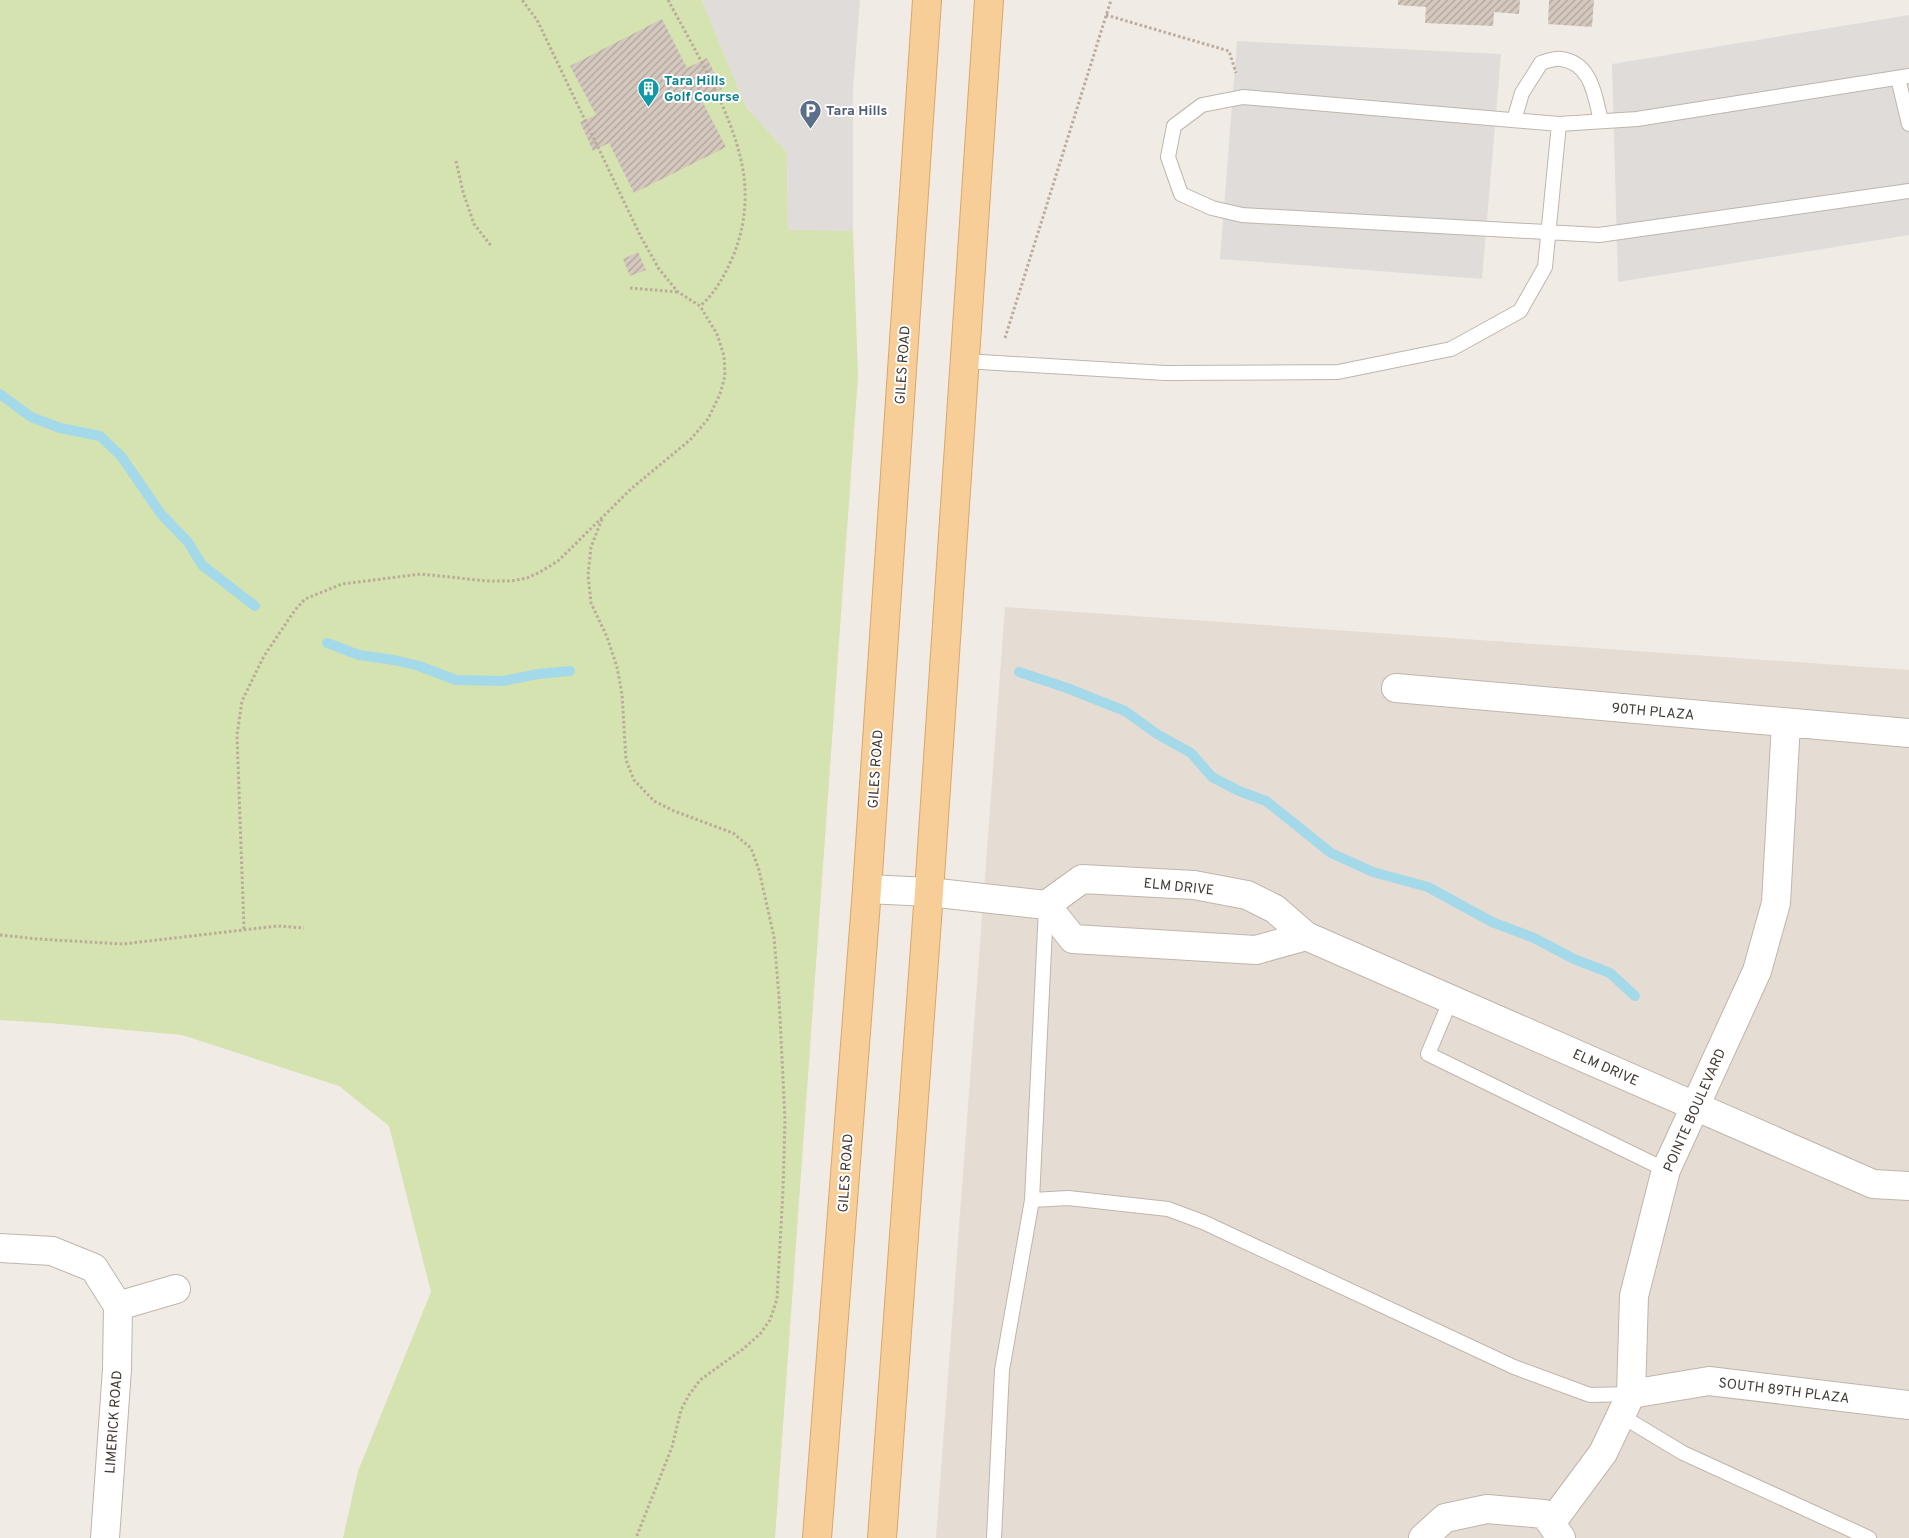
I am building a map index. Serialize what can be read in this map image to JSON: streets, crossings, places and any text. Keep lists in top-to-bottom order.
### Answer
{
  "streets": {
    "main road": ["GILES ROAD"],
    "street": [
      "90TH PLAZA",
      "ELM DRIVE",
      "POINTE BOULEVARD",
      "SOUTH 89TH PLAZA",
      "LIMERICK ROAD"
    ]
  },
  "crossings": [
    ["90TH PLAZA", "POINTE BOULEVARD"],
    ["ELM DRIVE", "POINTE BOULEVARD"],
    ["POINTE BOULEVARD", "SOUTH 89TH PLAZA"]
  ],
  "places": {
    "building": ["Tara Hills Golf Course"],
    "parking": ["Tara Hills"]
  }
}
